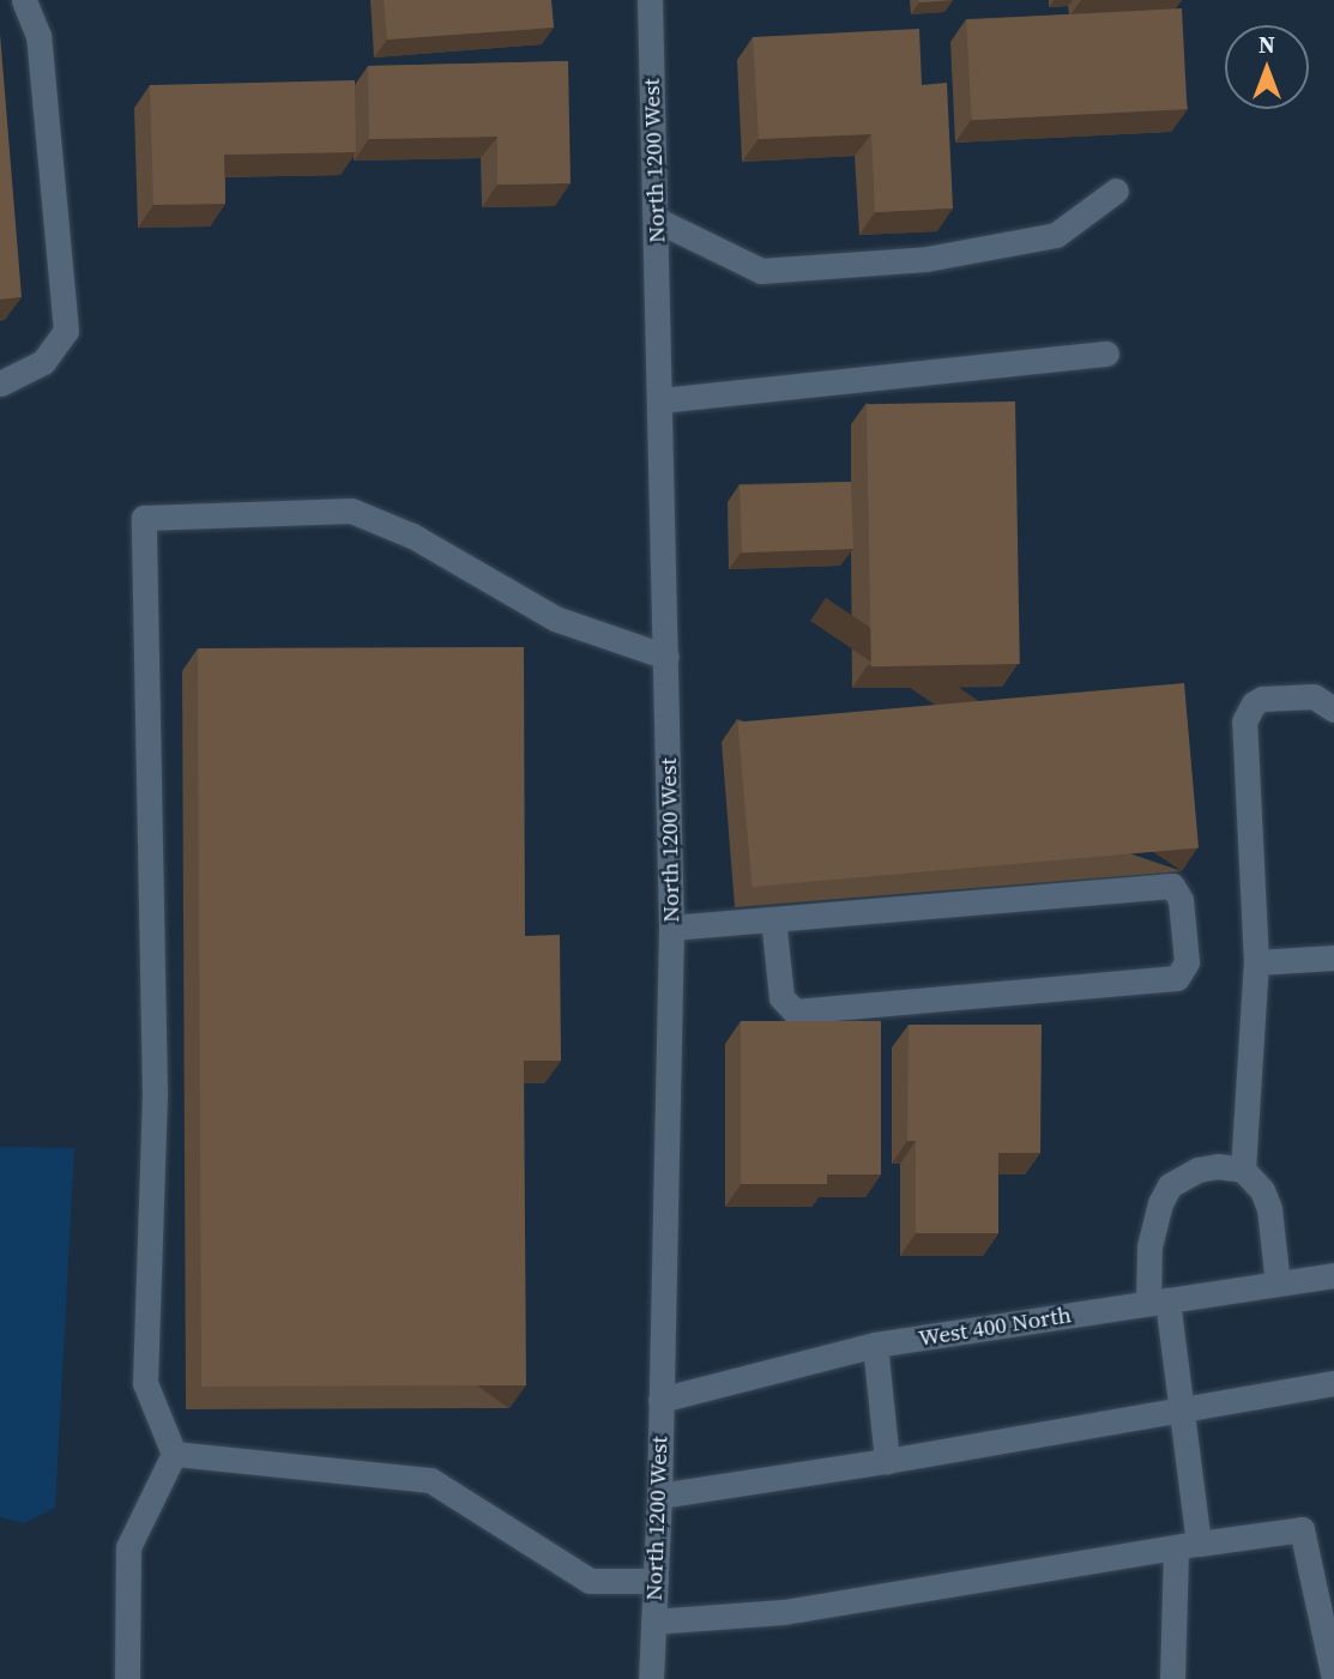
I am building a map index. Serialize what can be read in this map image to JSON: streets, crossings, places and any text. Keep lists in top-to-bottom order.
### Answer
{
  "streets": {
    "street": ["North 1200 West", "West 400 North"]
  },
  "crossings": [
    ["North 1200 West", "West 400 North"]
  ],
  "north": "top"
}
